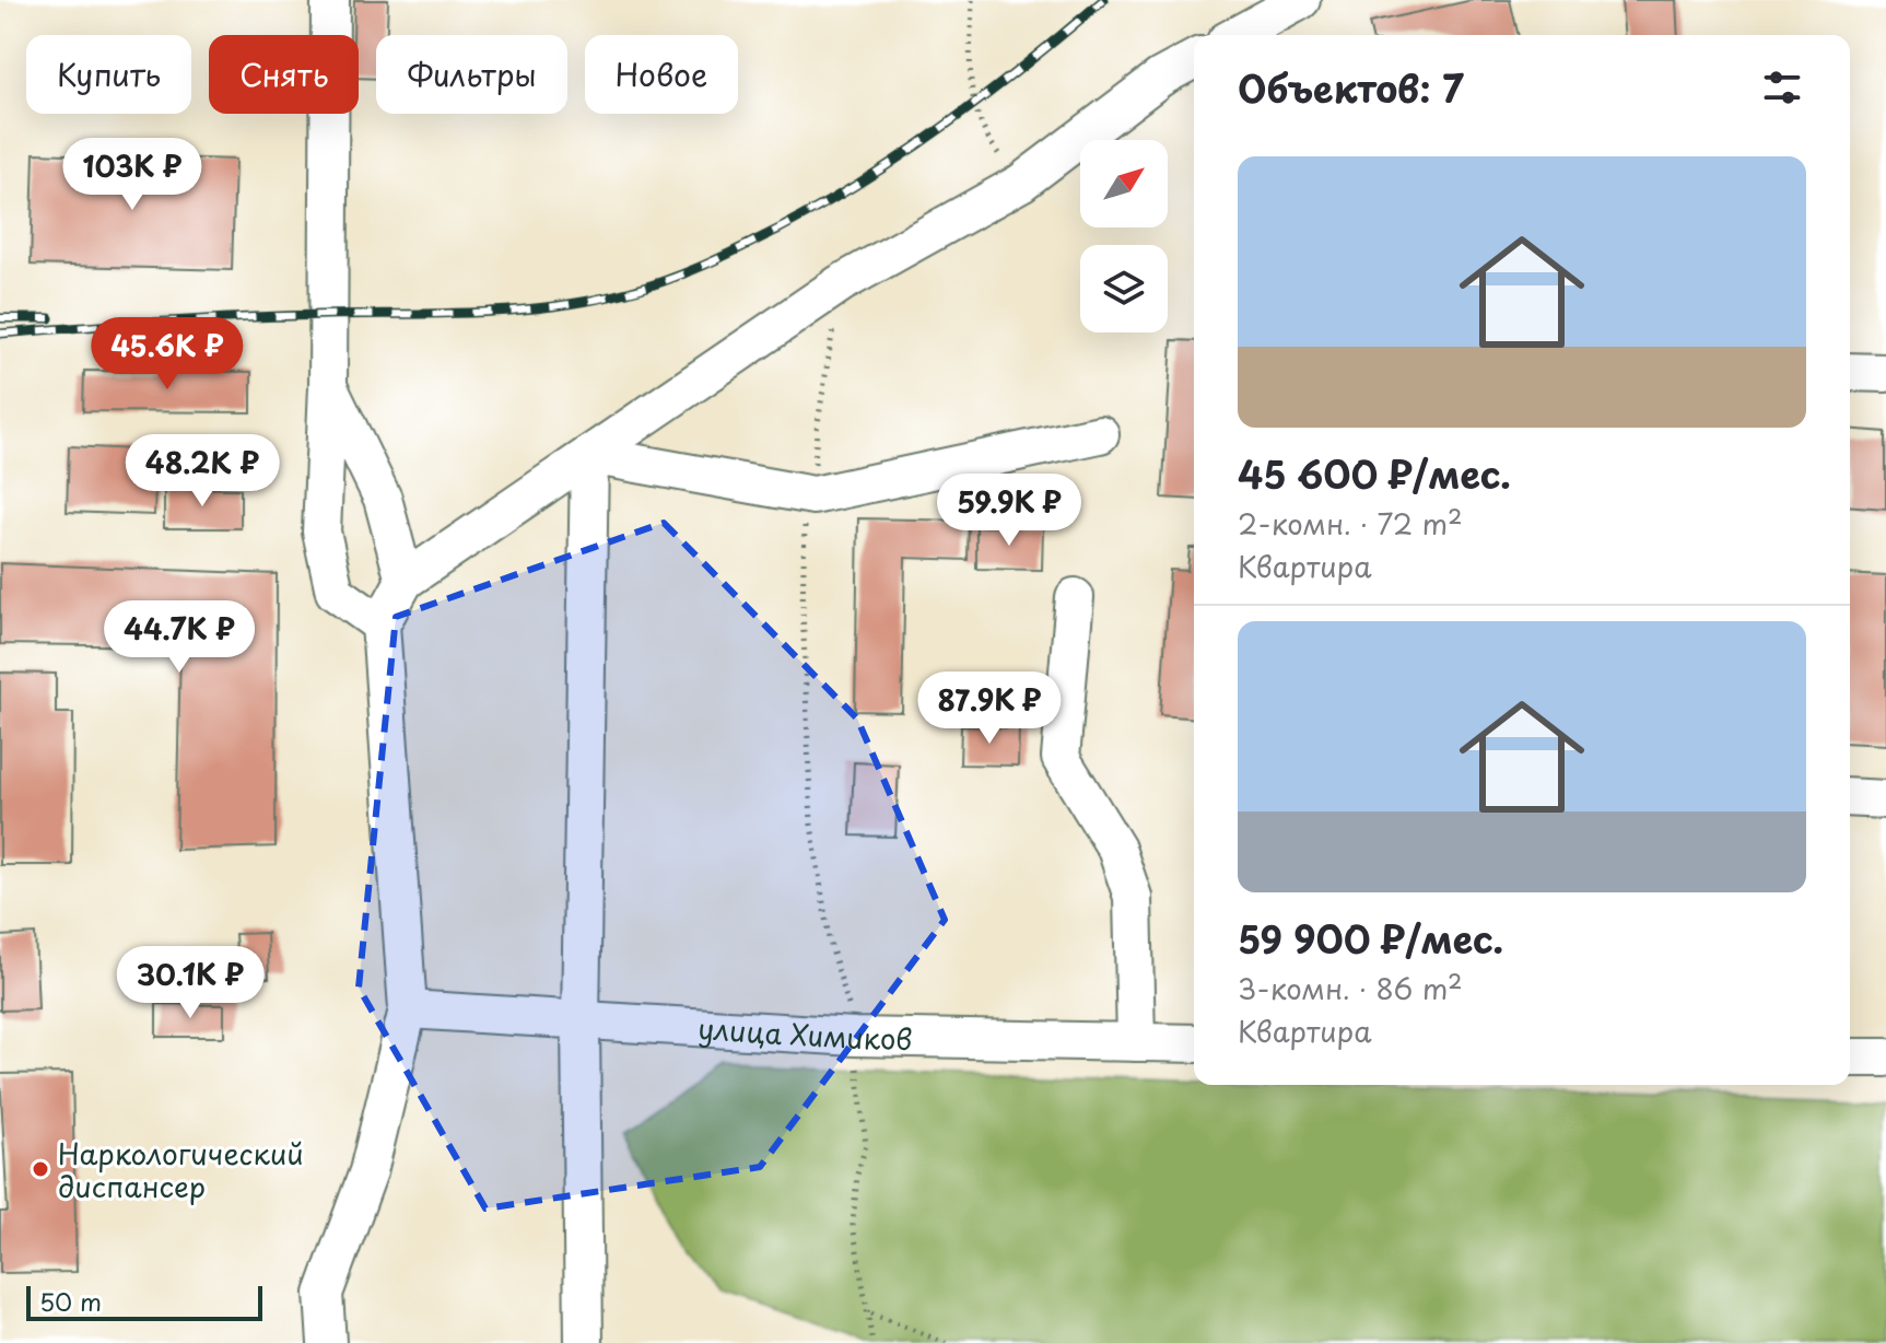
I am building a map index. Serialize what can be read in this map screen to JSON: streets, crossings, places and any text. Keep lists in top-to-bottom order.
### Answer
{
  "streets": {
    "street": ["улица Химиков"]
  },
  "places": ["Наркологический диспансер"],
  "scale_bar": "50 m",
  "north": "top right",
  "page": {
    "chip": [
      "Купить",
      "Снять",
      "Фильтры",
      "Новое"
    ],
    "heading": "Объектов: 7",
    "price": [
      "103K ₽",
      "45.6K ₽",
      "48.2K ₽",
      "59.9K ₽",
      "44.7K ₽",
      "87.9K ₽",
      "30.1K ₽"
    ],
    "list": [
      {
        "name": "45 600 ₽/мес.",
        "note": "2-комн. · 72 m² · Квартира"
      },
      {
        "name": "59 900 ₽/мес.",
        "note": "3-комн. · 86 m² · Квартира"
      }
    ],
    "scale": "50 m"
  }
}
